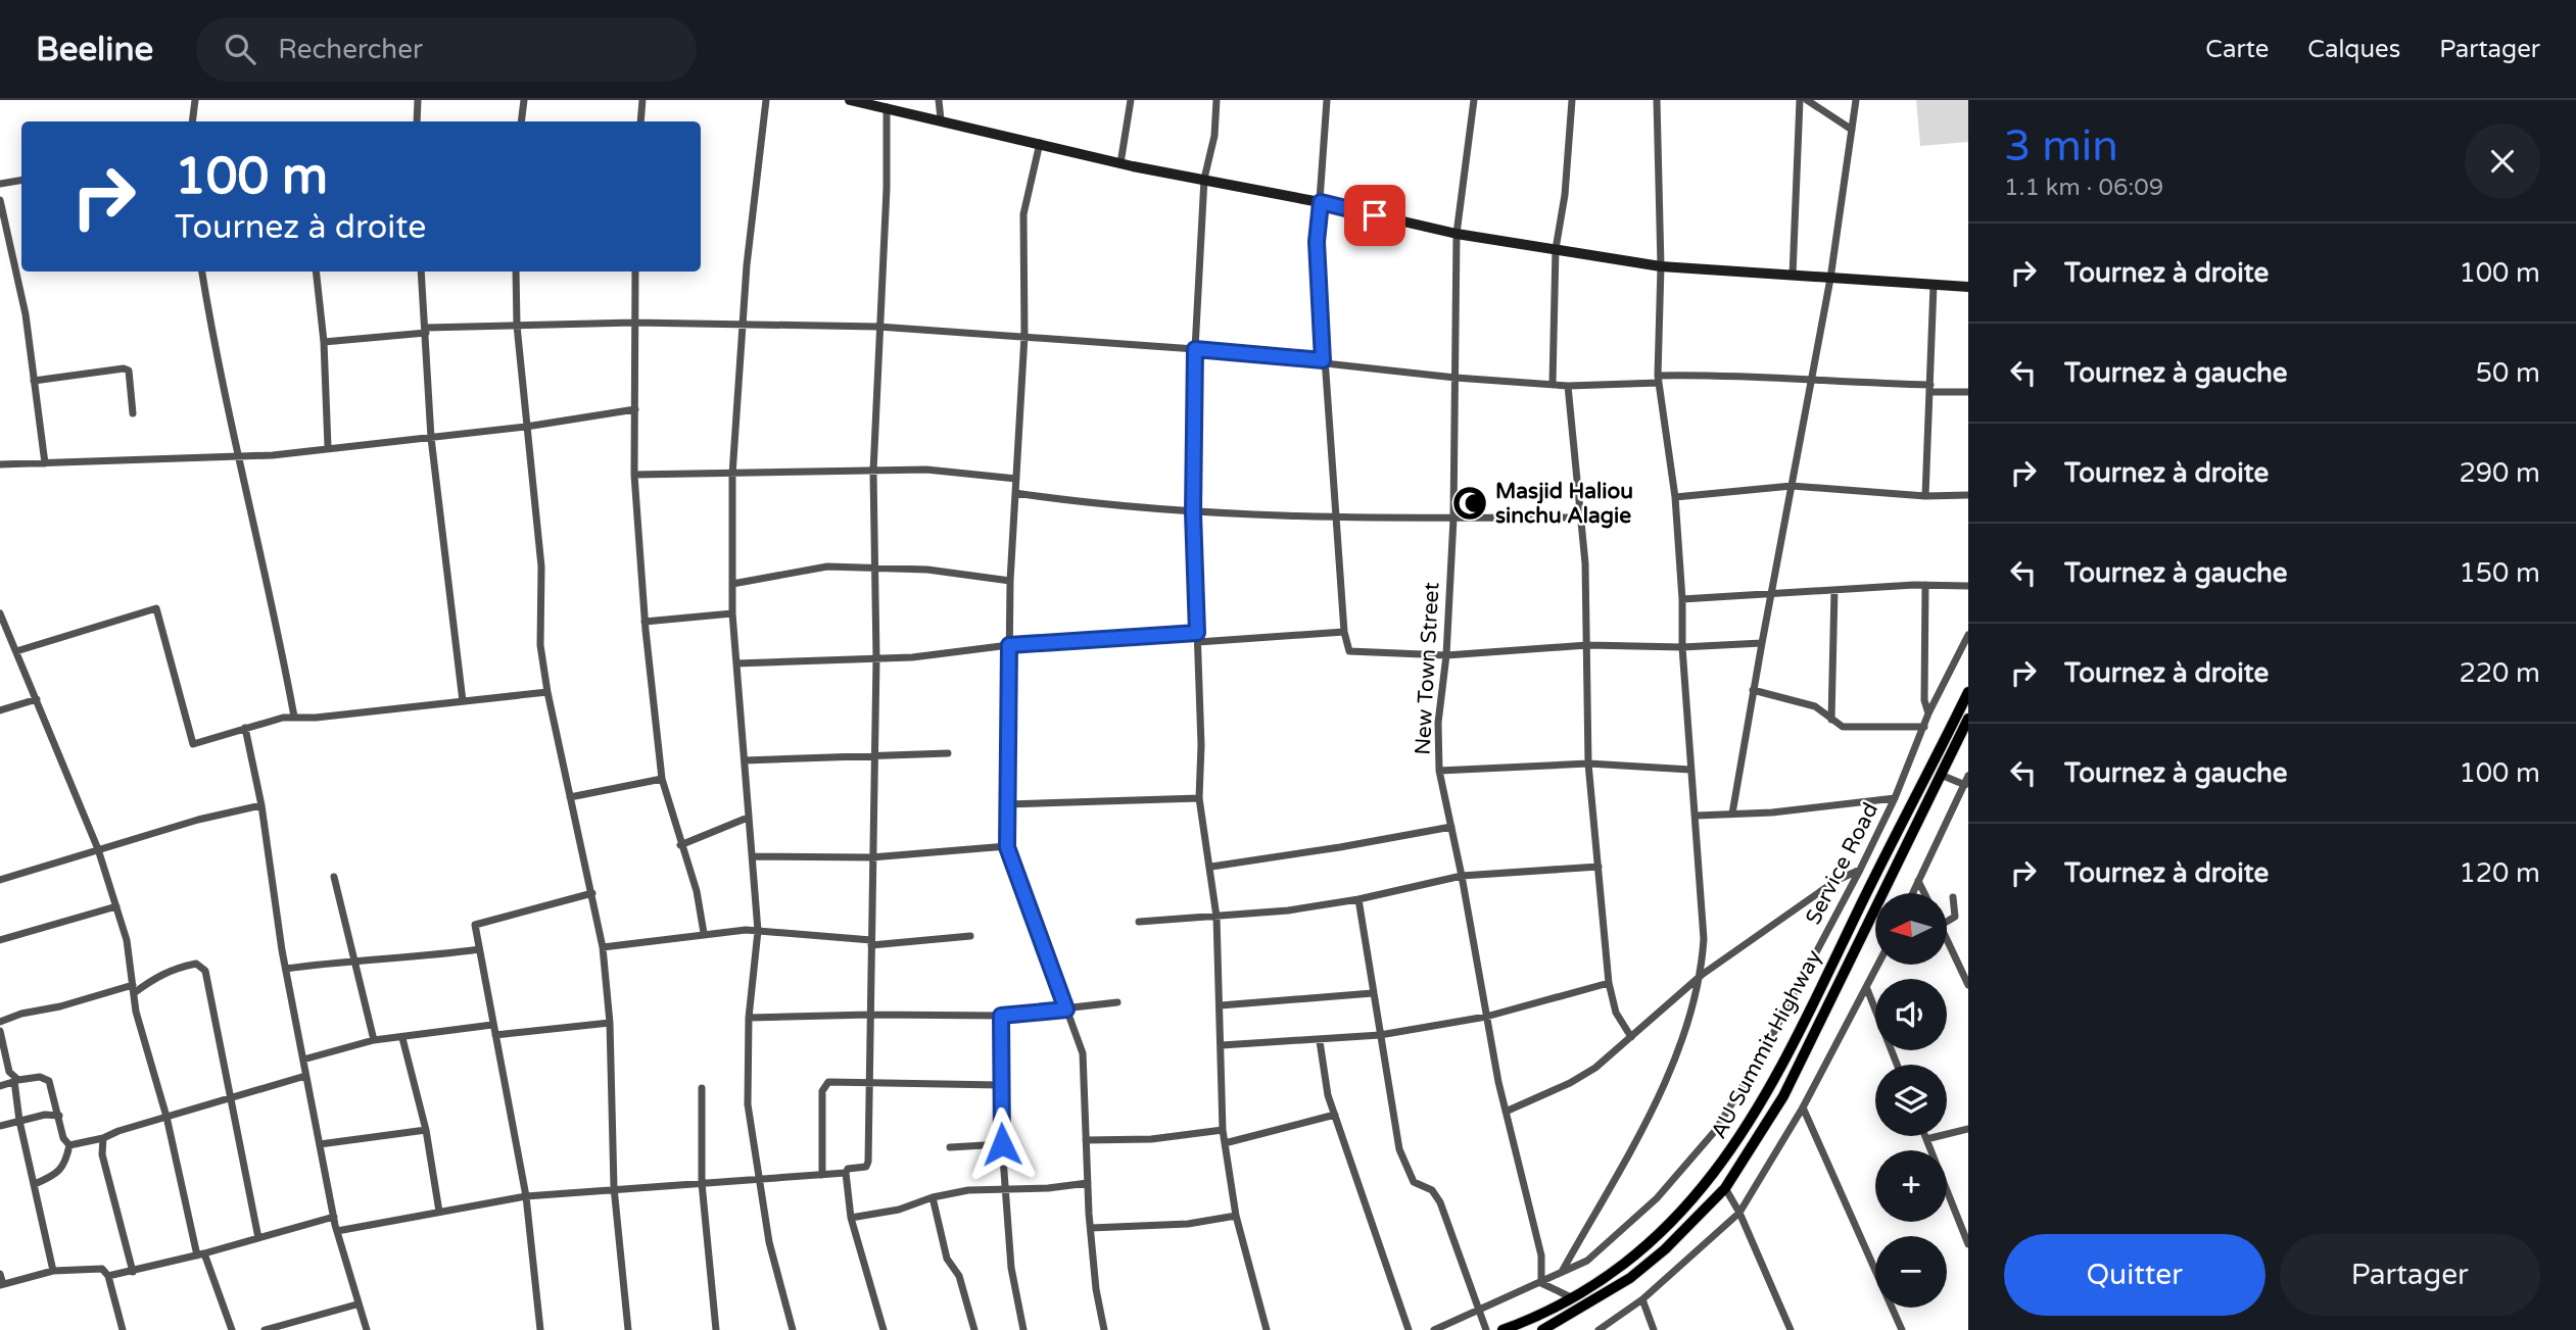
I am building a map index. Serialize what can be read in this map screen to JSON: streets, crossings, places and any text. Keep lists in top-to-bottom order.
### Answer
{
  "streets": {
    "main road": ["AU Summit Highway"],
    "street": ["New Town Street", "Service Road"]
  },
  "crossings": [
    ["New Town Street", "Service Road"]
  ],
  "places": {
    "mosque": ["Masjid Haliou sinchu Alagie"]
  },
  "north": "left",
  "page": {
    "header": "Beeline",
    "search": "Rechercher",
    "nav": ["Carte", "Calques", "Partager"],
    "heading": ["3 min", "1.1 km · 06:09"],
    "turn": ["100 m", "Tournez à droite"],
    "list": [
      {
        "name": "Tournez à droite",
        "value": "100 m"
      },
      {
        "name": "Tournez à gauche",
        "value": "50 m"
      },
      {
        "name": "Tournez à droite",
        "value": "290 m"
      },
      {
        "name": "Tournez à gauche",
        "value": "150 m"
      },
      {
        "name": "Tournez à droite",
        "value": "220 m"
      },
      {
        "name": "Tournez à gauche",
        "value": "100 m"
      },
      {
        "name": "Tournez à droite",
        "value": "120 m"
      }
    ],
    "map_buttons": ["+", "−"],
    "buttons": ["Quitter", "Partager"]
  }
}
